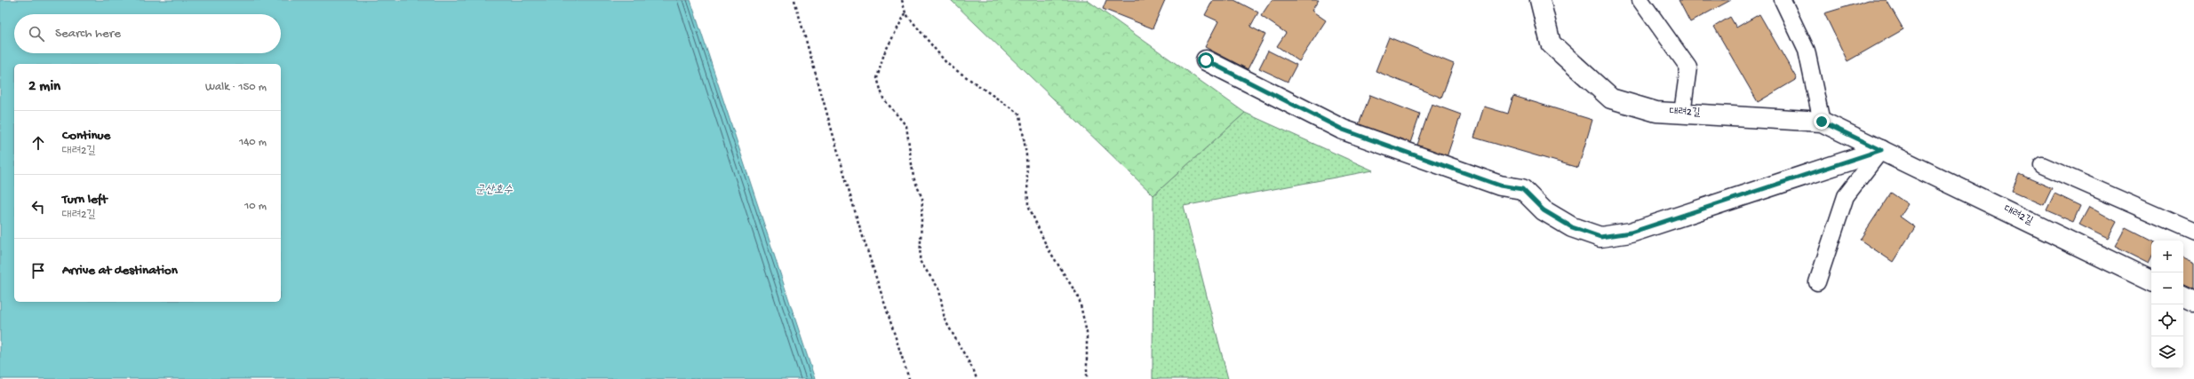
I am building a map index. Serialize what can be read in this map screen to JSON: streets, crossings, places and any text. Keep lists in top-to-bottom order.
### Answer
{
  "streets": {
    "street": ["대려2길"]
  },
  "water": ["군산호수"],
  "page": {
    "search": "Search here",
    "heading": ["2 min", "Walk · 150 m"],
    "list": [
      ["Continue", "대려2길", "140 m"],
      ["Turn left", "대려2길", "10 m"],
      "Arrive at destination"
    ],
    "map_buttons": ["+", "−"]
  }
}
